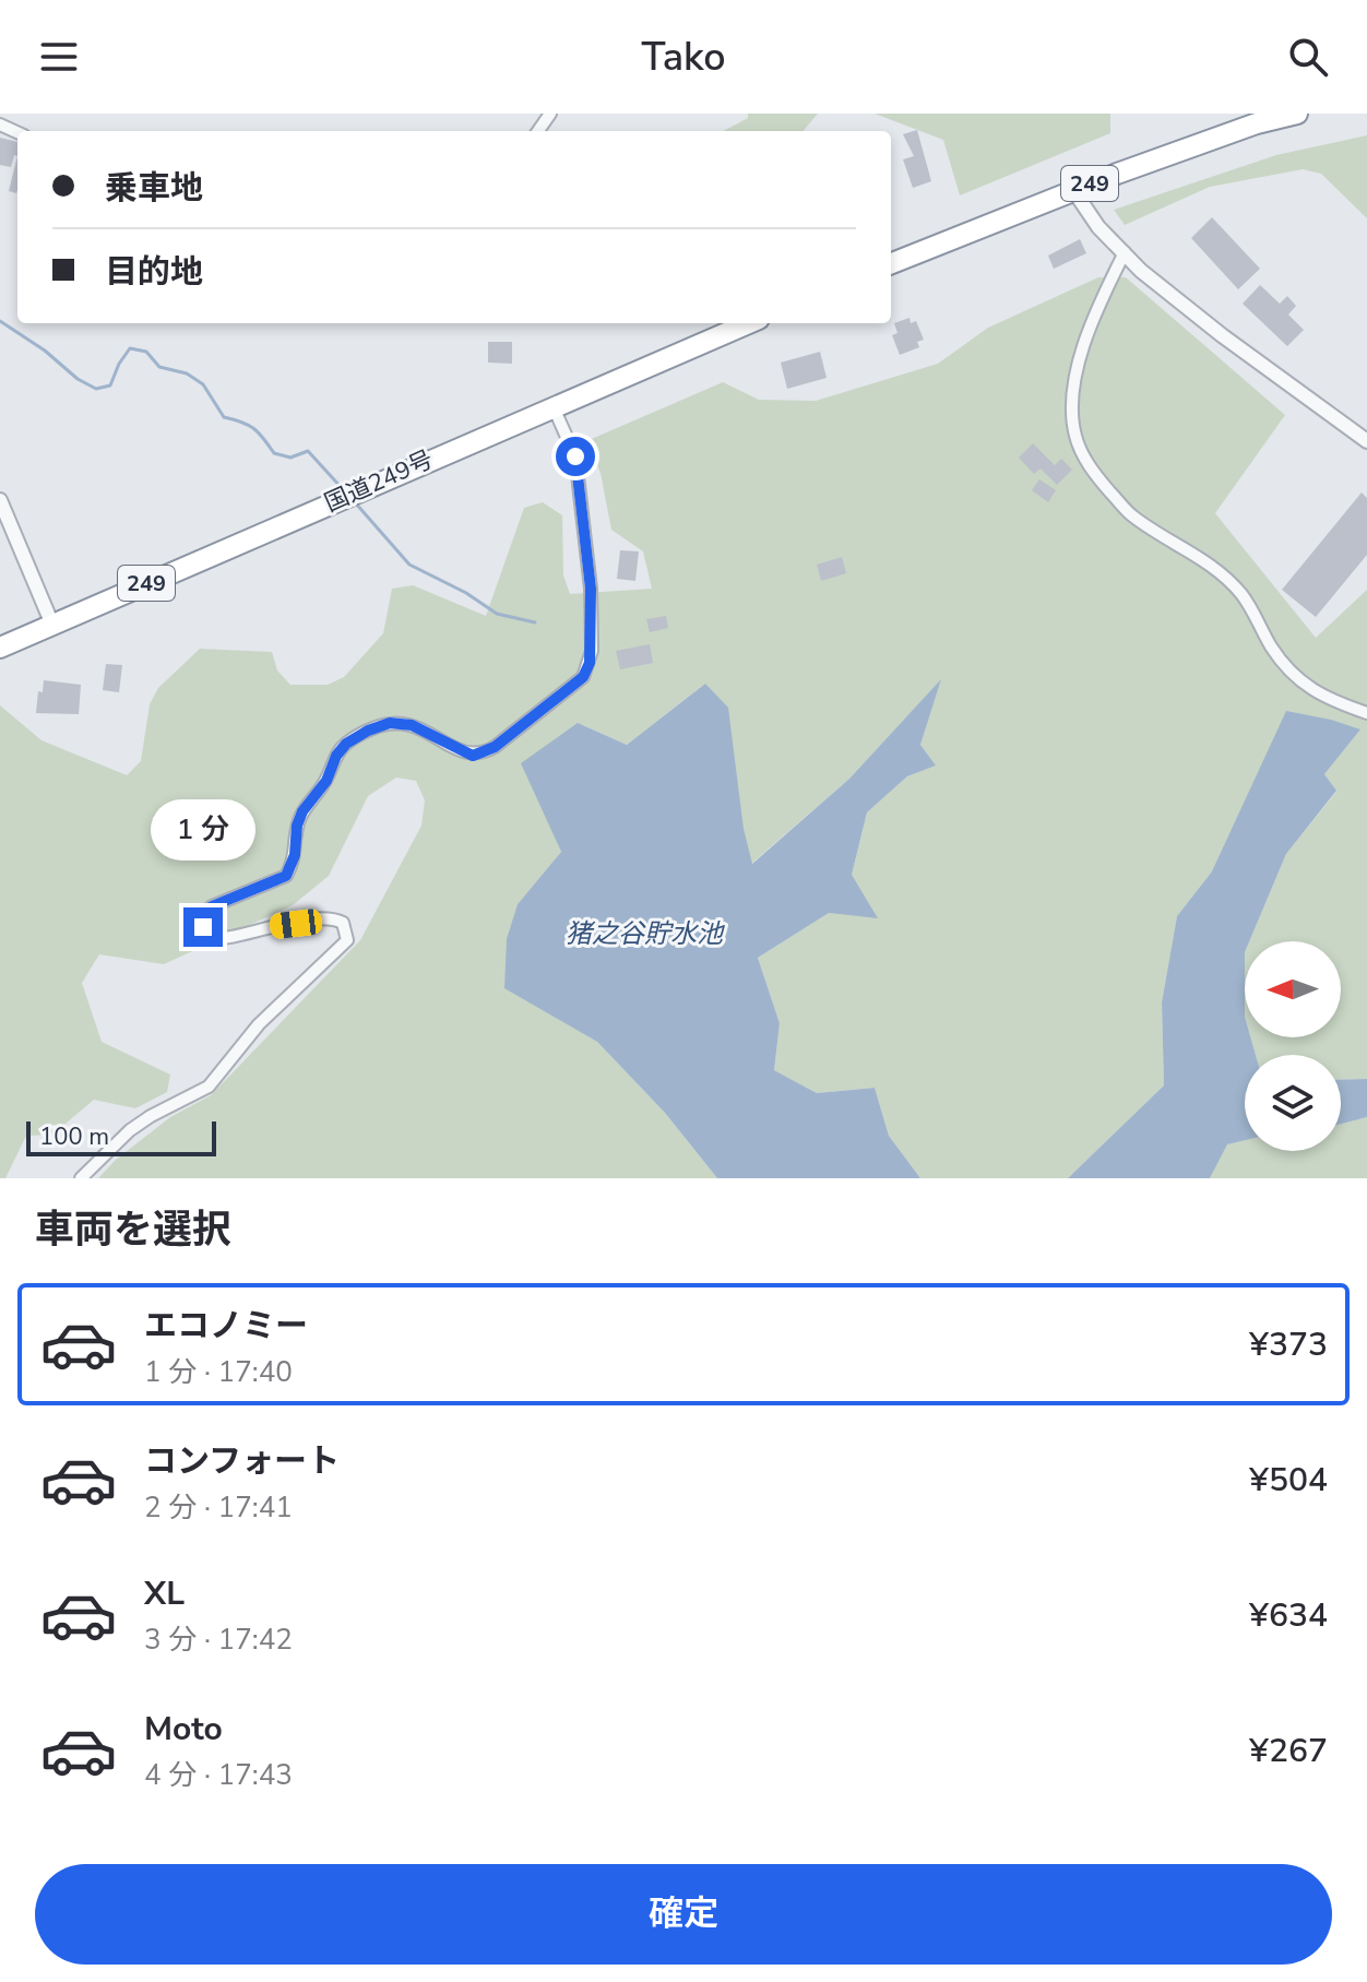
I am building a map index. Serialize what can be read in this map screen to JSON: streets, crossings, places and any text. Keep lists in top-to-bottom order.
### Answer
{
  "streets": {
    "highway": ["249", "国道249号"]
  },
  "water": ["猪之谷貯水池"],
  "scale_bar": "100 m",
  "north": "left",
  "page": {
    "header": "Tako",
    "banner": ["乗車地", "目的地"],
    "bubble": "1 分",
    "scale": "100 m",
    "heading": "車両を選択",
    "list": [
      {
        "name": "エコノミー",
        "note": "1 分 · 17:40",
        "value": "¥373"
      },
      {
        "name": "コンフォート",
        "note": "2 分 · 17:41",
        "value": "¥504"
      },
      {
        "name": "XL",
        "note": "3 分 · 17:42",
        "value": "¥634"
      },
      {
        "name": "Moto",
        "note": "4 分 · 17:43",
        "value": "¥267"
      }
    ],
    "buttons": "確定"
  }
}
